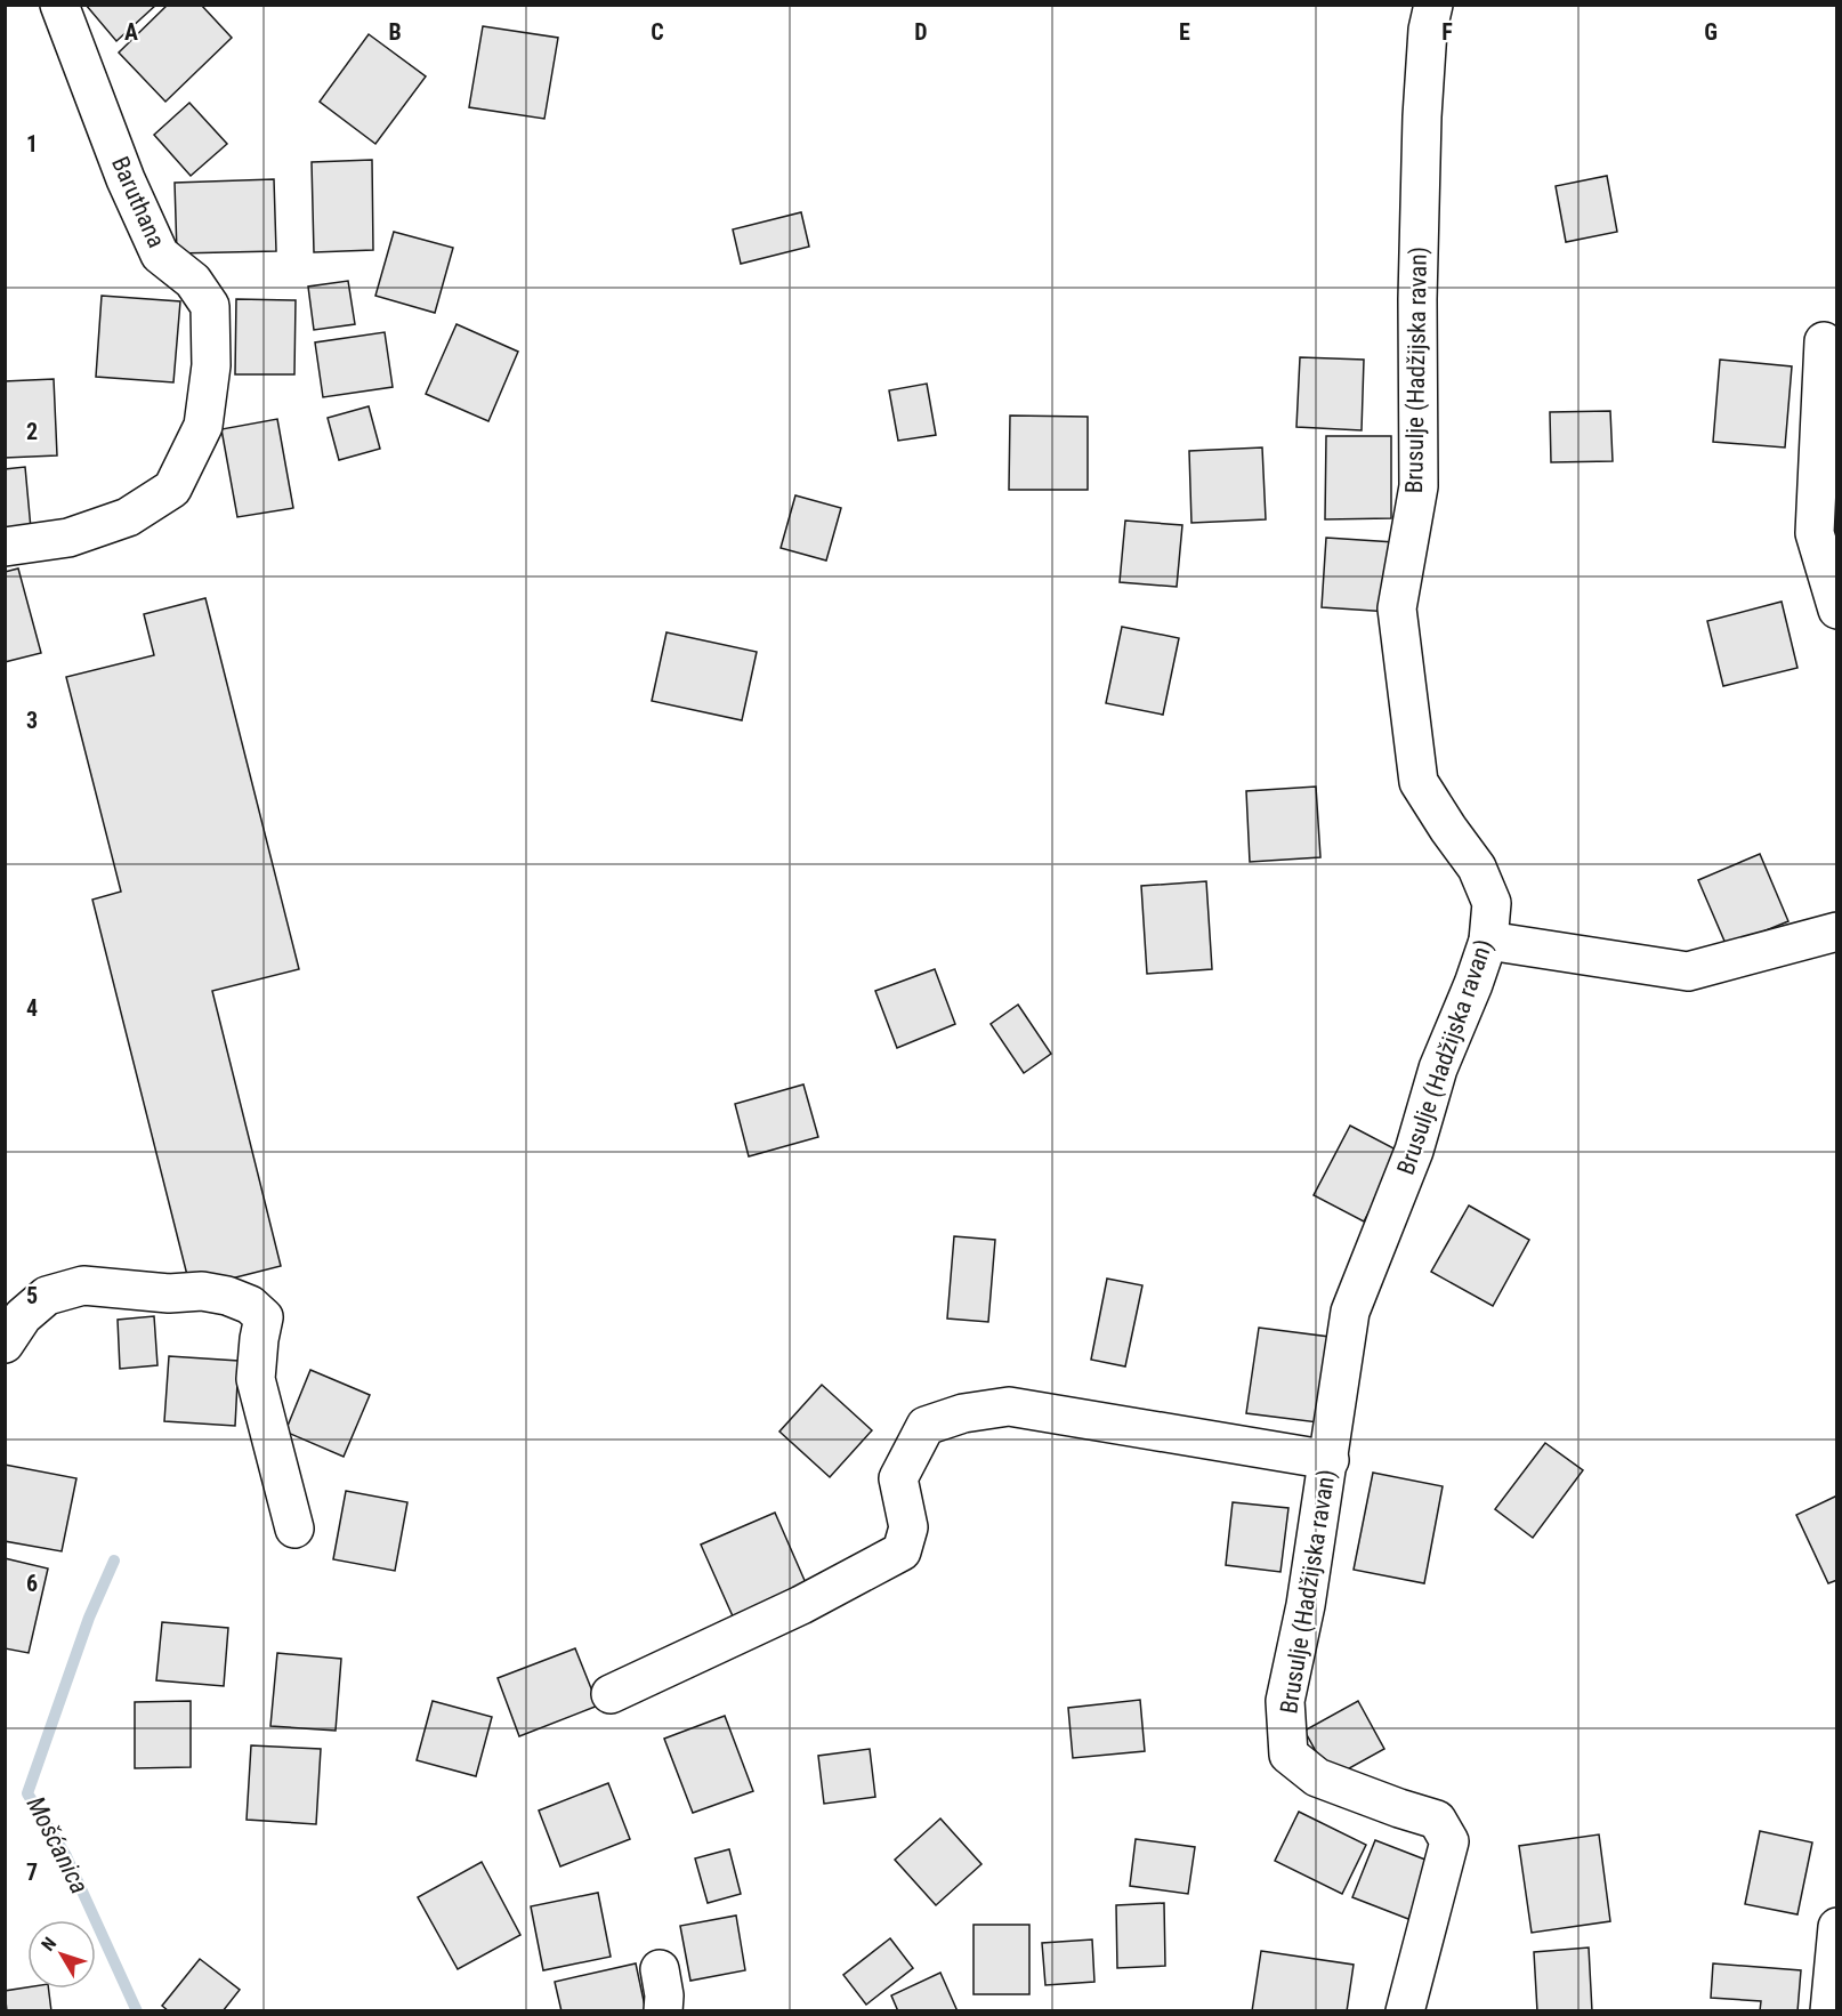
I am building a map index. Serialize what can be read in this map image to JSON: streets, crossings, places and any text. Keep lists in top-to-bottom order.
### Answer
{
  "streets": {
    "street": ["Baruthana", "Brusulje (Hadžijska ravan)"]
  },
  "water": ["Mošćanica"],
  "north": "top left",
  "grid": {
    "columns": [
      "A",
      "B",
      "C",
      "D",
      "E",
      "F",
      "G"
    ],
    "rows": [
      "1",
      "2",
      "3",
      "4",
      "5",
      "6",
      "7"
    ]
  }
}
